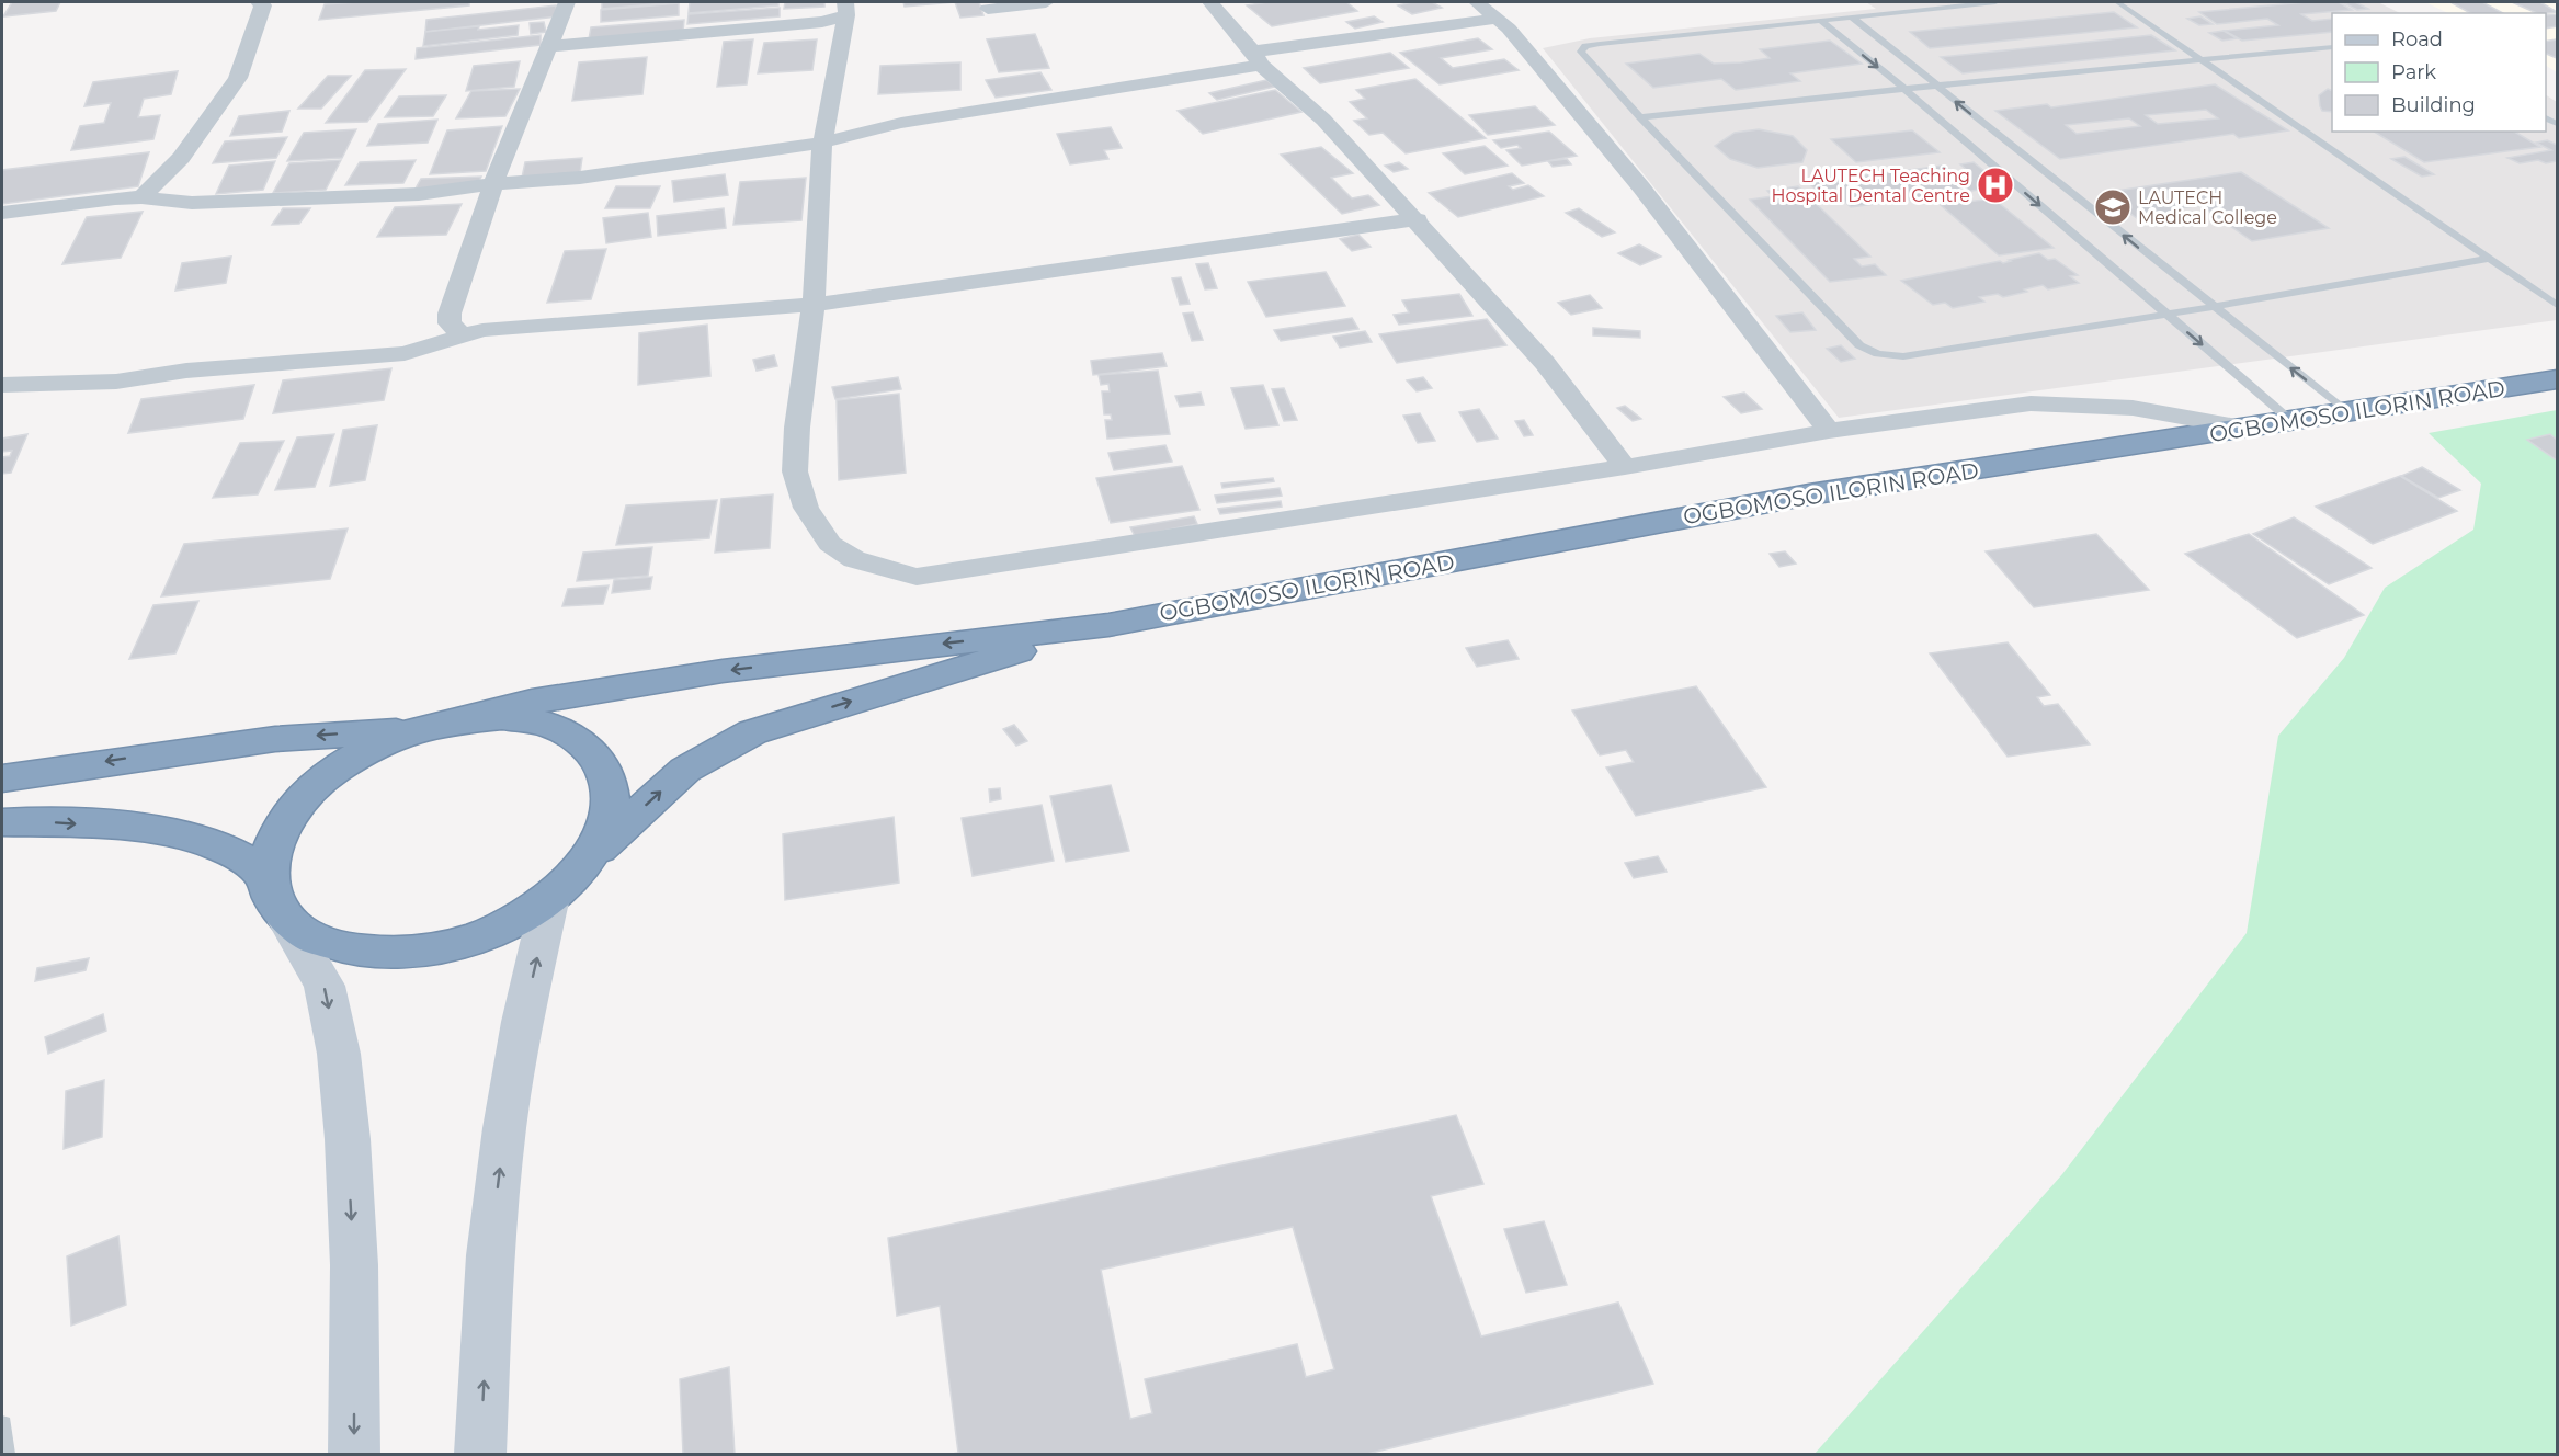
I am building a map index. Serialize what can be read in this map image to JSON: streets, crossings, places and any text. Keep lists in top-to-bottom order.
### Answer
{
  "streets": {
    "highway": ["OGBOMOSO ILORIN ROAD"]
  },
  "places": {
    "hospital": ["LAUTECH Teaching Hospital Dental Centre"],
    "school or university": ["LAUTECH Medical College"]
  },
  "legend": ["Road", "Park", "Building"]
}
